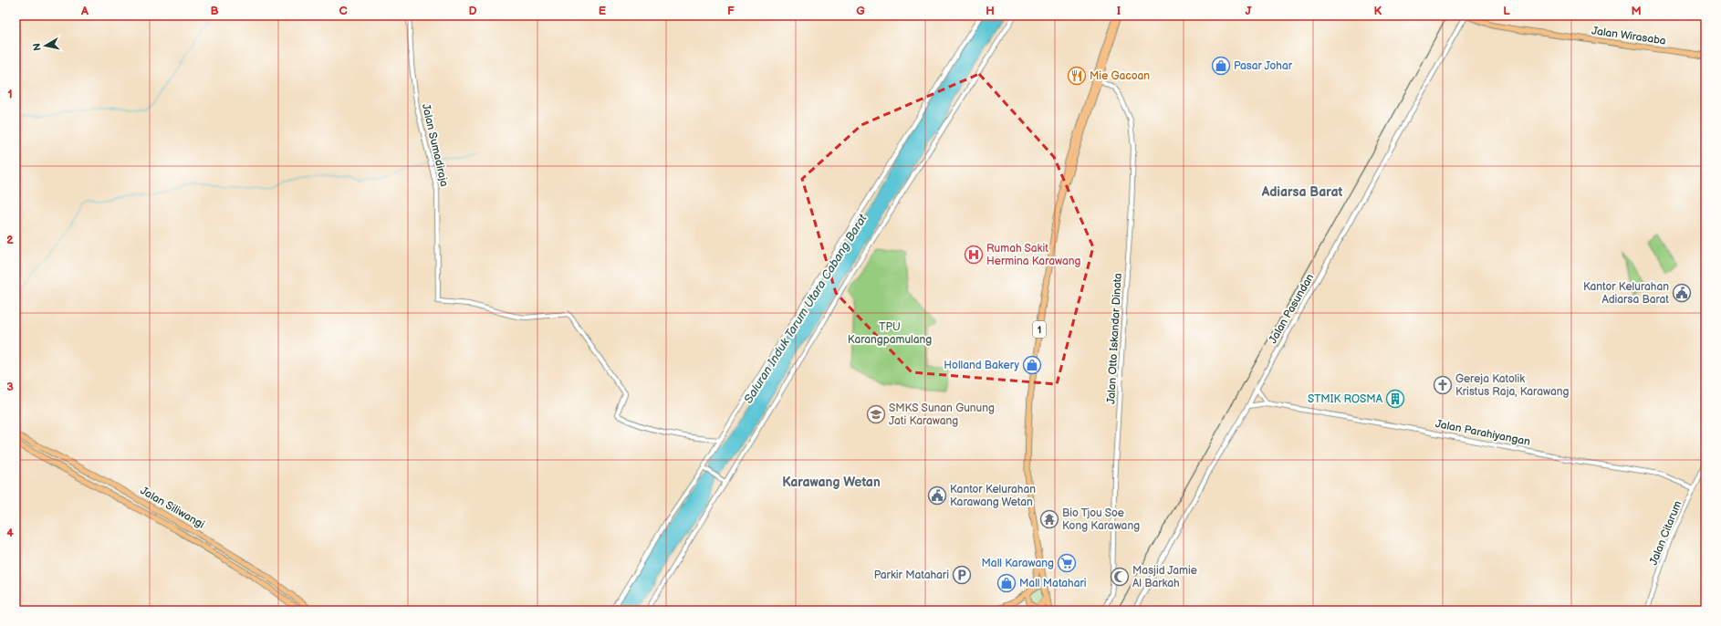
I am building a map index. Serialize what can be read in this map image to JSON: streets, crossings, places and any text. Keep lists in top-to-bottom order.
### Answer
{
  "streets": {
    "main road": ["Jalan Wirasaba", "1", "Jalan Siliwangi"],
    "street": [
      "Jalan Sumadiraja",
      "Jalan Pasundan",
      "Jalan Otto Iskandar Dinata",
      "Jalan Parahiyangan",
      "Jalan Citarum"
    ]
  },
  "crossings": [
    ["Jalan Wirasaba", "Jalan Pasundan"],
    ["Jalan Pasundan", "Jalan Parahiyangan"],
    ["1", "Jalan Otto Iskandar Dinata"],
    ["Jalan Parahiyangan", "Jalan Citarum"]
  ],
  "districts": ["Adiarsa Barat", "Karawang Wetan"],
  "water": ["Saluran Induk Tarum Utara Cabang Barat"],
  "parks": ["TPU Karangpamulang"],
  "places": {
    "shop": ["Pasar Johar", "Holland Bakery", "Mall Matahari"],
    "restaurant": ["Mie Gacoan"],
    "hospital": ["Rumah Sakit Hermina Karawang"],
    "public building": ["Kantor Kelurahan Adiarsa Barat", "Kantor Kelurahan Karawang Wetan"],
    "church": ["Gereja Katolik Kristus Raja, Karawang"],
    "building": ["STMIK ROSMA"],
    "school or university": ["SMKS Sunan Gunung Jati Karawang"],
    "temple": ["Bio Tjou Soe Kong Karawang"],
    "supermarket": ["Mall Karawang"],
    "parking": ["Parkir Matahari"],
    "mosque": ["Masjid Jamie Al Barkah"]
  },
  "north": "left",
  "grid": {
    "columns": [
      "A",
      "B",
      "C",
      "D",
      "E",
      "F",
      "G",
      "H",
      "I",
      "J",
      "K",
      "L",
      "M"
    ],
    "rows": [
      "1",
      "2",
      "3",
      "4"
    ]
  }
}
